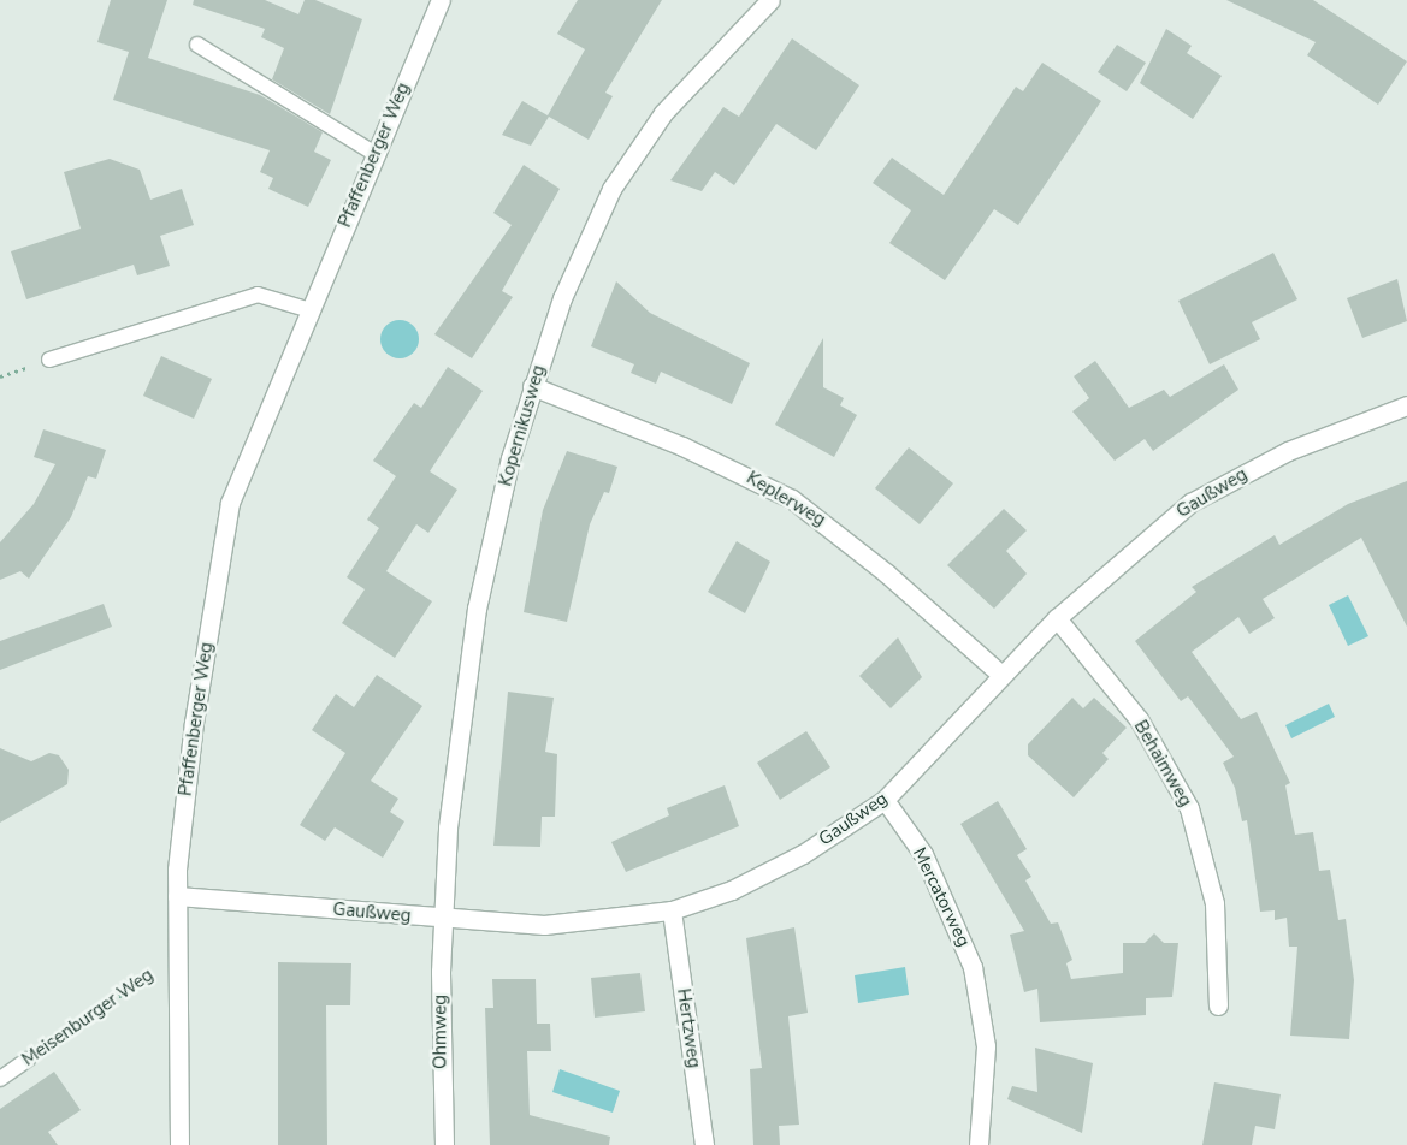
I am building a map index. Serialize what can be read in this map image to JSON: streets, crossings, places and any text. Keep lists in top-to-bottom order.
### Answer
{
  "streets": {
    "street": [
      "Pfaffenberger Weg",
      "Kopernikusweg",
      "Gaußweg",
      "Keplerweg",
      "Behaimweg",
      "Mercatorweg",
      "Hertzweg",
      "Ohmweg"
    ],
    "lane": ["Meisenburger Weg"]
  },
  "crossings": [
    ["Pfaffenberger Weg", "Gaußweg"],
    ["Pfaffenberger Weg", "Meisenburger Weg"],
    ["Kopernikusweg", "Gaußweg"],
    ["Kopernikusweg", "Keplerweg"],
    ["Kopernikusweg", "Ohmweg"],
    ["Gaußweg", "Keplerweg"],
    ["Gaußweg", "Behaimweg"],
    ["Gaußweg", "Mercatorweg"],
    ["Gaußweg", "Hertzweg"],
    ["Gaußweg", "Ohmweg"]
  ]
}
